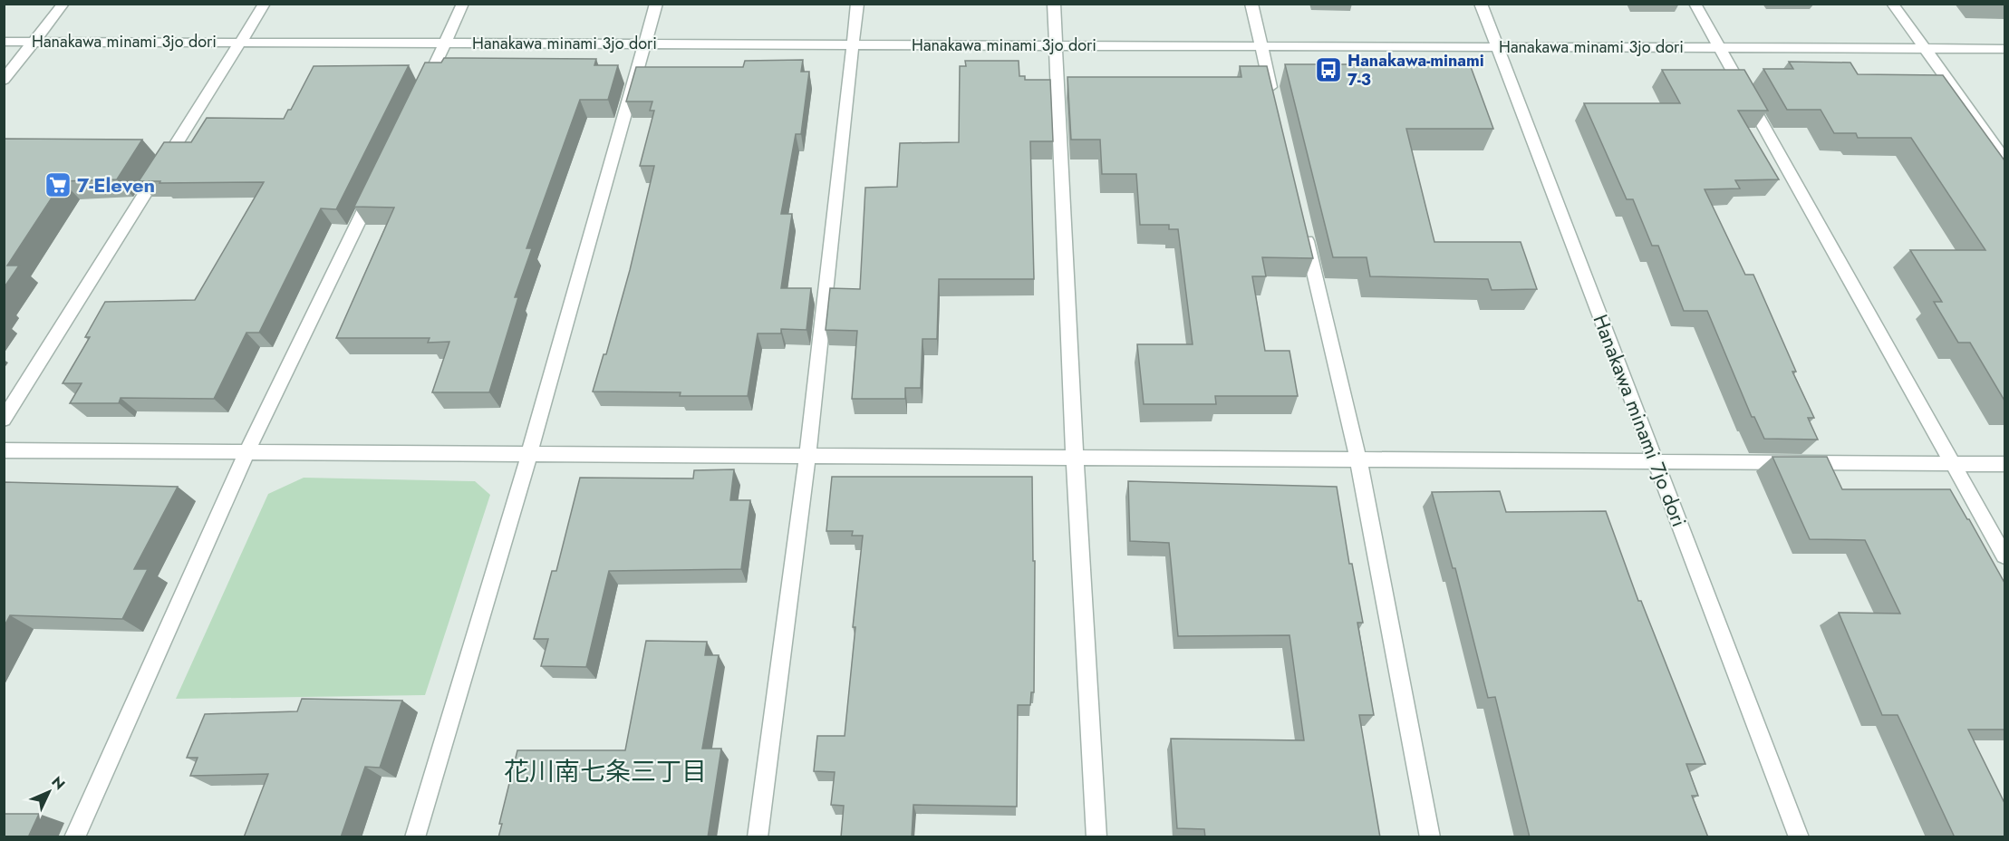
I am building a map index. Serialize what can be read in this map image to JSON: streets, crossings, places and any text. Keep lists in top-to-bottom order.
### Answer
{
  "streets": {
    "street": ["Hanakawa minami 3jo dori", "Hanakawa minami 7jo dori"]
  },
  "crossings": [
    ["Hanakawa minami 3jo dori", "Hanakawa minami 7jo dori"]
  ],
  "districts": ["花川南七条三丁目"],
  "places": {
    "bus stop": ["Hanakawa-minami 7-3"],
    "supermarket": ["7-Eleven"]
  },
  "north": "top right"
}
